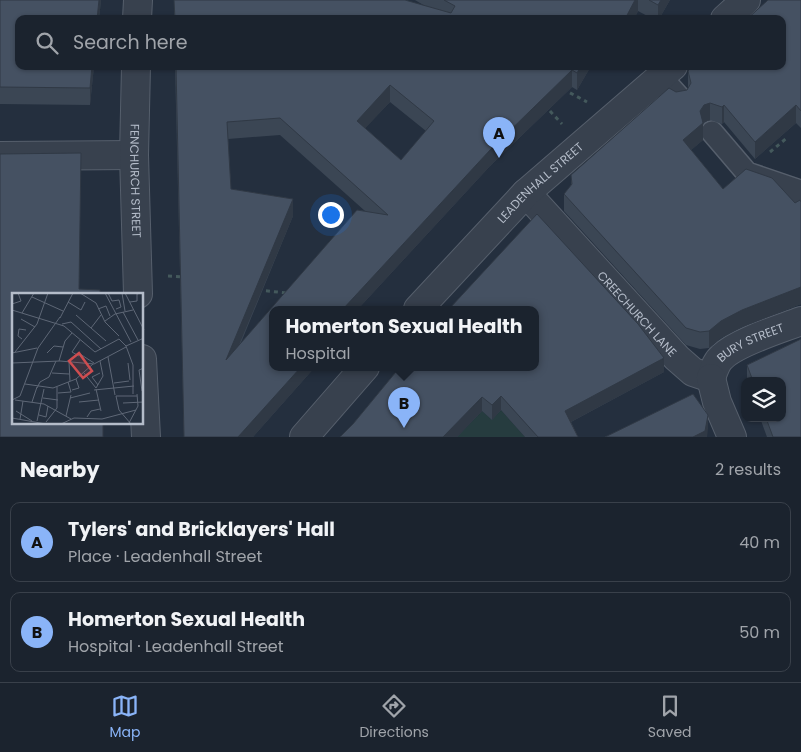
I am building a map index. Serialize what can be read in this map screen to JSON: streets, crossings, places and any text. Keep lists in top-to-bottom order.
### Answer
{
  "streets": {
    "street": [
      "FENCHURCH STREET",
      "LEADENHALL STREET",
      "CREECHURCH LANE",
      "BURY STREET"
    ]
  },
  "crossings": [
    ["LEADENHALL STREET", "CREECHURCH LANE"],
    ["CREECHURCH LANE", "BURY STREET"]
  ],
  "page": {
    "search": "Search here",
    "pins": ["A", "B"],
    "popup": ["Homerton Sexual Health", "Hospital"],
    "heading": ["Nearby", "2 results"],
    "list": [
      {
        "mark": "A",
        "name": "Tylers' and Bricklayers' Hall",
        "note": "Place · Leadenhall Street",
        "value": "40 m"
      },
      {
        "mark": "B",
        "name": "Homerton Sexual Health",
        "note": "Hospital · Leadenhall Street",
        "value": "50 m"
      }
    ],
    "nav": ["Map", "Directions", "Saved"]
  }
}
